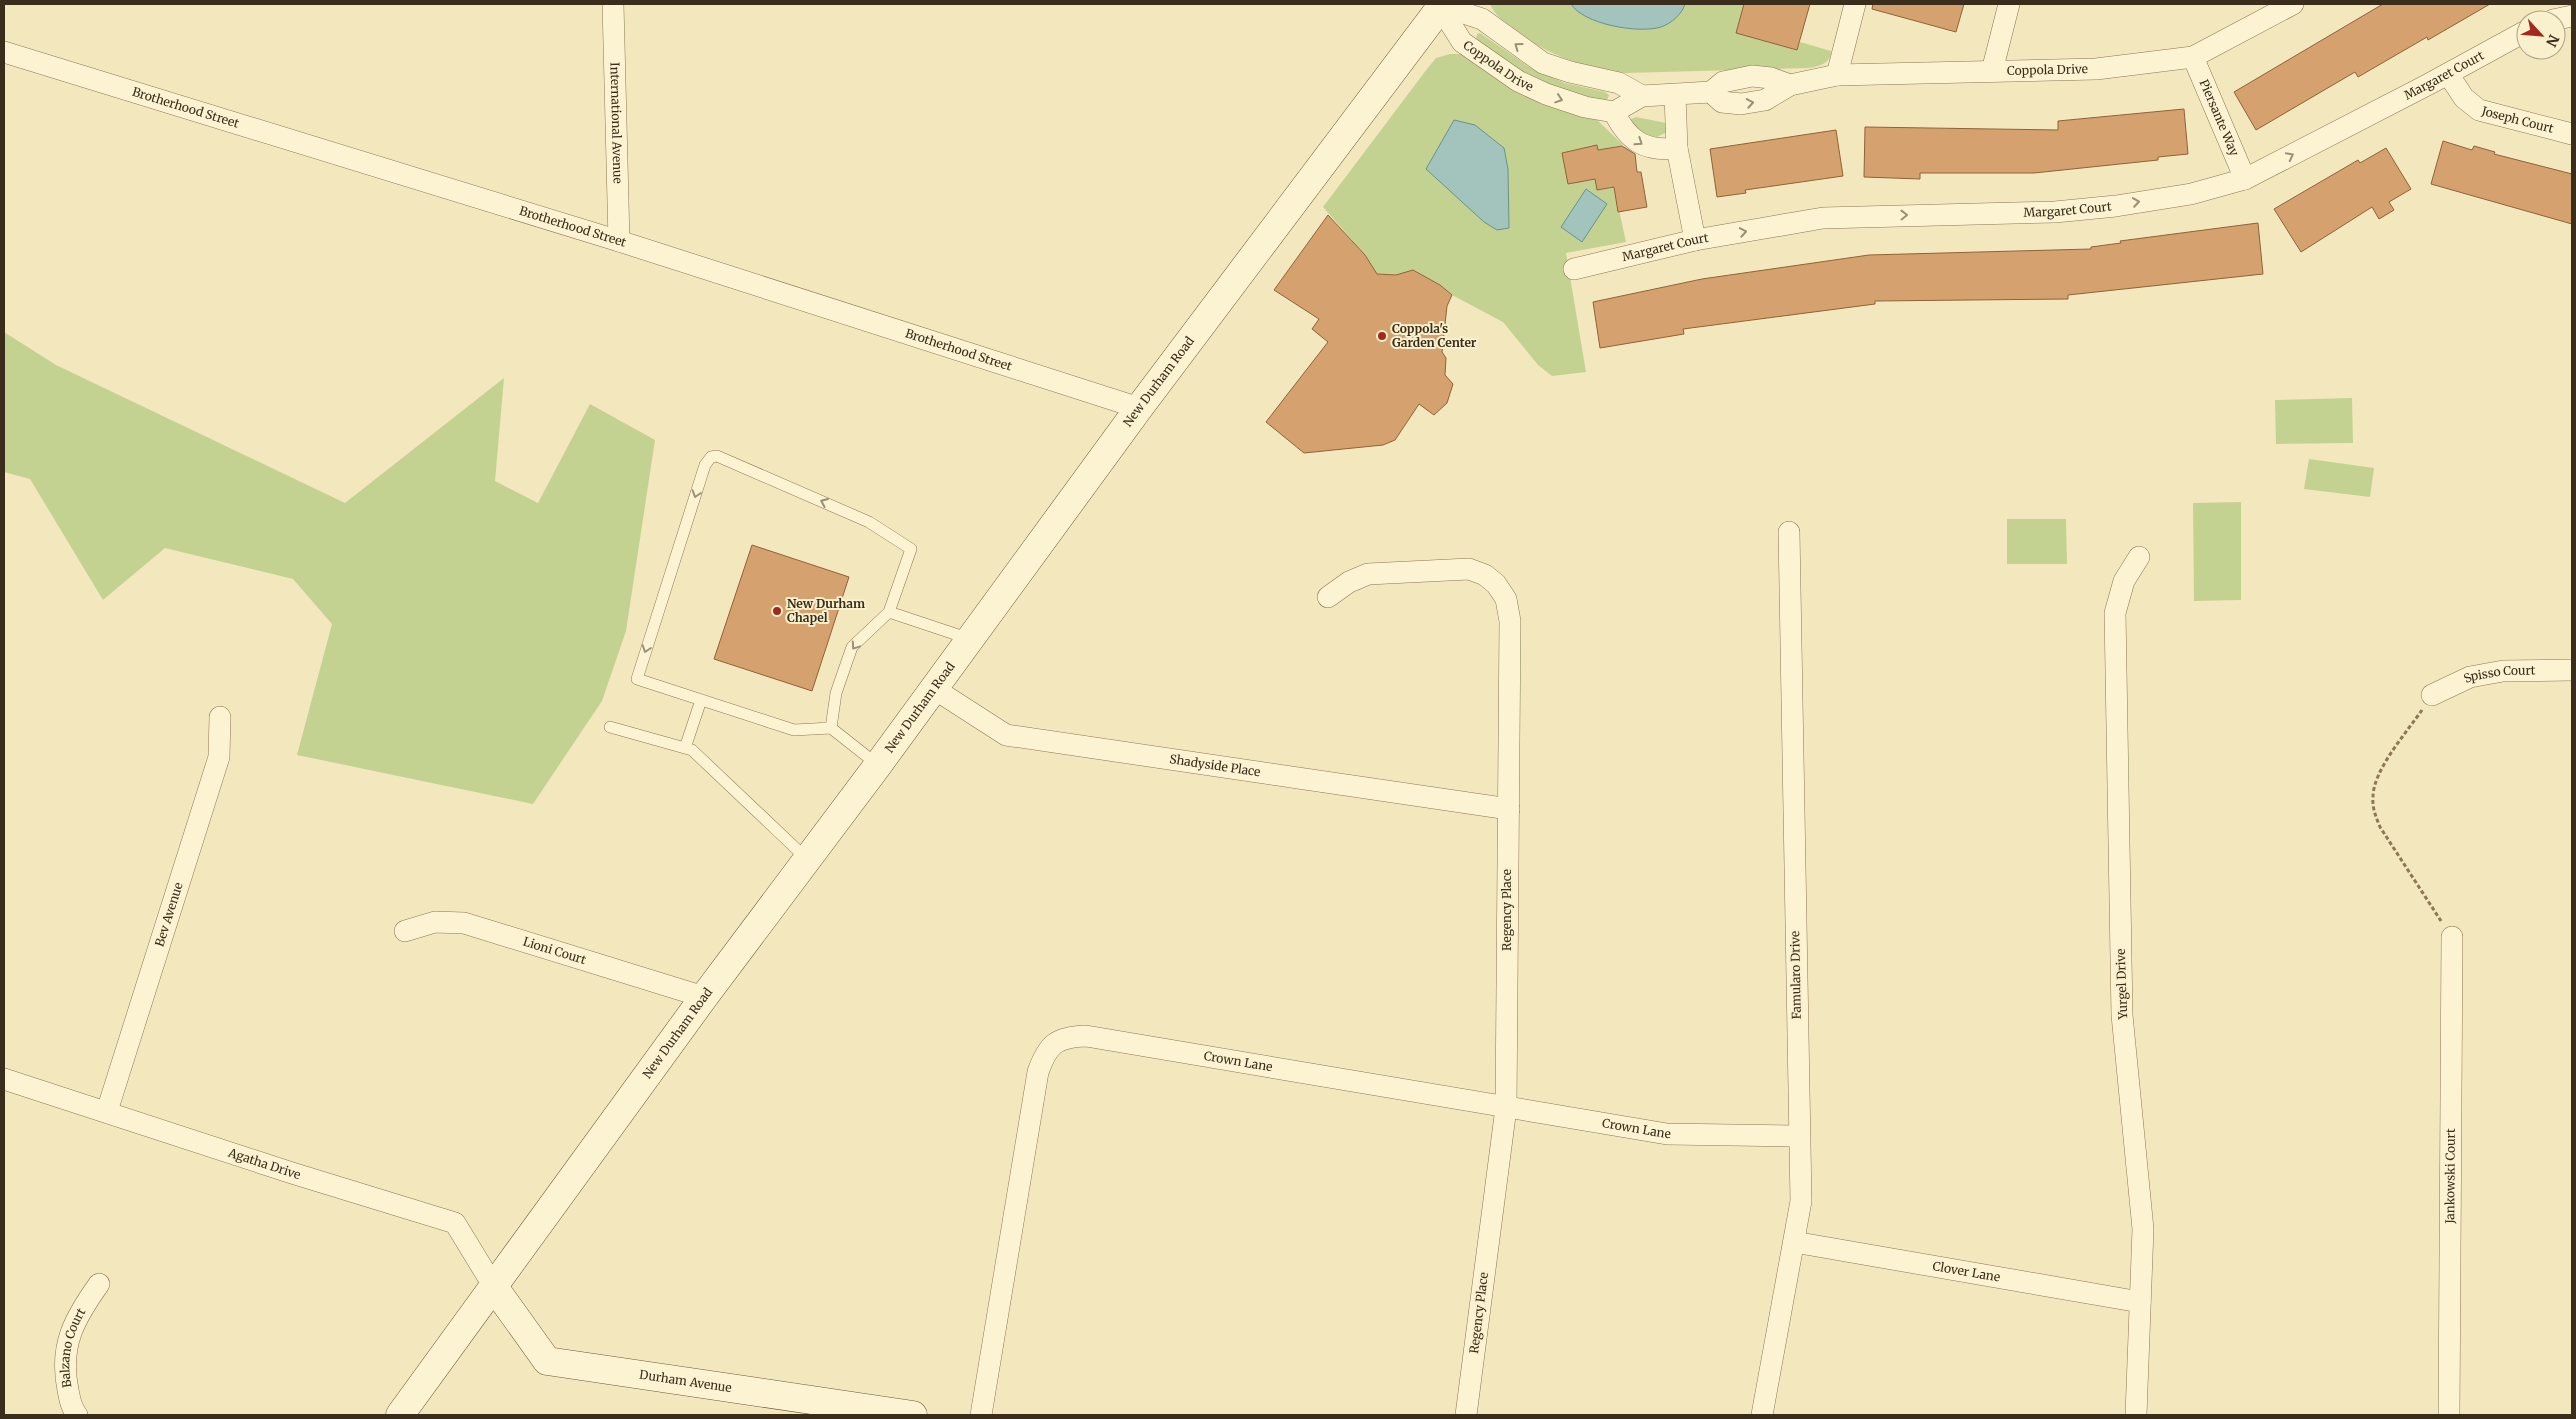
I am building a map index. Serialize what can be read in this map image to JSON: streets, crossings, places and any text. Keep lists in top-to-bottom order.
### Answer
{
  "streets": {
    "main road": ["New Durham Road", "Durham Avenue"],
    "street": [
      "Coppola Drive",
      "Margaret Court",
      "Brotherhood Street",
      "Piersante Way",
      "Joseph Court",
      "International Avenue",
      "Spisso Court",
      "Shadyside Place",
      "Regency Place",
      "Bev Avenue",
      "Lioni Court",
      "Famularo Drive",
      "Yurgel Drive",
      "Crown Lane",
      "Agatha Drive",
      "Jankowski Court",
      "Clover Lane",
      "Balzano Court"
    ]
  },
  "crossings": [
    ["Coppola Drive", "Piersante Way"],
    ["Coppola Drive", "New Durham Road"],
    ["Margaret Court", "Piersante Way"],
    ["Margaret Court", "Joseph Court"],
    ["Brotherhood Street", "International Avenue"],
    ["Brotherhood Street", "New Durham Road"],
    ["New Durham Road", "Shadyside Place"],
    ["New Durham Road", "Lioni Court"],
    ["New Durham Road", "Agatha Drive"],
    ["New Durham Road", "Durham Avenue"],
    ["Shadyside Place", "Regency Place"],
    ["Regency Place", "Crown Lane"],
    ["Bev Avenue", "Agatha Drive"],
    ["Famularo Drive", "Crown Lane"],
    ["Famularo Drive", "Clover Lane"],
    ["Yurgel Drive", "Clover Lane"],
    ["Agatha Drive", "Durham Avenue"]
  ],
  "one_way": ["Margaret Court"],
  "places": ["Coppola's Garden Center", "New Durham Chapel"],
  "north": "bottom right"
}
